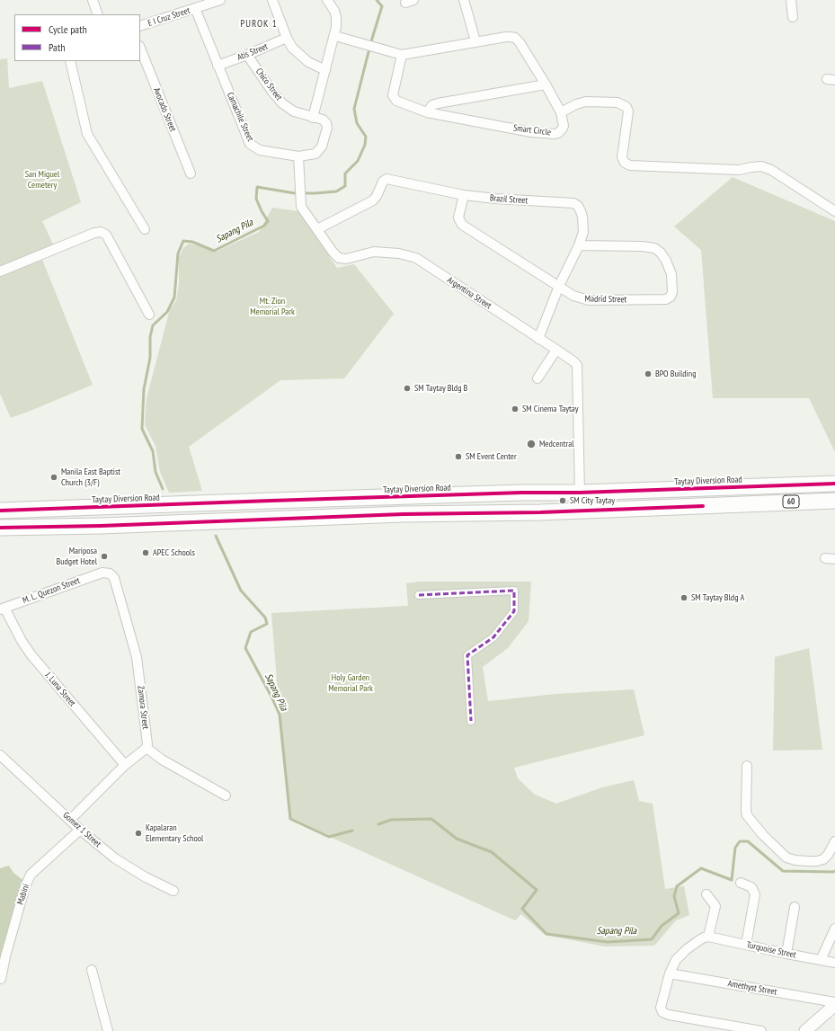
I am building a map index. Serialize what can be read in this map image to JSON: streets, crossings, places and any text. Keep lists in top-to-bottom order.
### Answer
{
  "streets": {
    "main road": ["Taytay Diversion Road", "60"],
    "street": [
      "E I Cruz Street",
      "Atis Street",
      "Chico Street",
      "Avocado Street",
      "Camachile Street",
      "Smart Circle",
      "Brazil Street",
      "Argentina Street",
      "Madrid Street",
      "M. L. Quezon Street",
      "J. Luna Street",
      "Zamora Street",
      "Gomez 1 Street",
      "Mabini",
      "Turquoise Street",
      "Amethyst Street"
    ]
  },
  "crossings": [
    ["E I Cruz Street", "Camachile Street"],
    ["Atis Street", "Chico Street"],
    ["Atis Street", "Camachile Street"],
    ["Chico Street", "Camachile Street"],
    ["Camachile Street", "Argentina Street"],
    ["Brazil Street", "Argentina Street"],
    ["Brazil Street", "Madrid Street"],
    ["Argentina Street", "Taytay Diversion Road"],
    ["M. L. Quezon Street", "J. Luna Street"],
    ["M. L. Quezon Street", "Zamora Street"],
    ["Gomez 1 Street", "Mabini"]
  ],
  "districts": ["PUROK 1"],
  "water": ["Sapang Pila"],
  "parks": ["San Miguel Cemetery", "Mt. Zion Memorial Park", "Holy Garden Memorial Park"],
  "places": [
    "BPO Building",
    "SM Taytay Bldg B",
    "SM Cinema Taytay",
    "Medcentral",
    "SM Event Center",
    "Manila East Baptist Church (3/F)",
    "SM City Taytay",
    "APEC Schools",
    "Mariposa Budget Hotel",
    "SM Taytay Bldg A",
    "Kapalaran Elementary School"
  ],
  "legend": ["Cycle path", "Path"]
}
